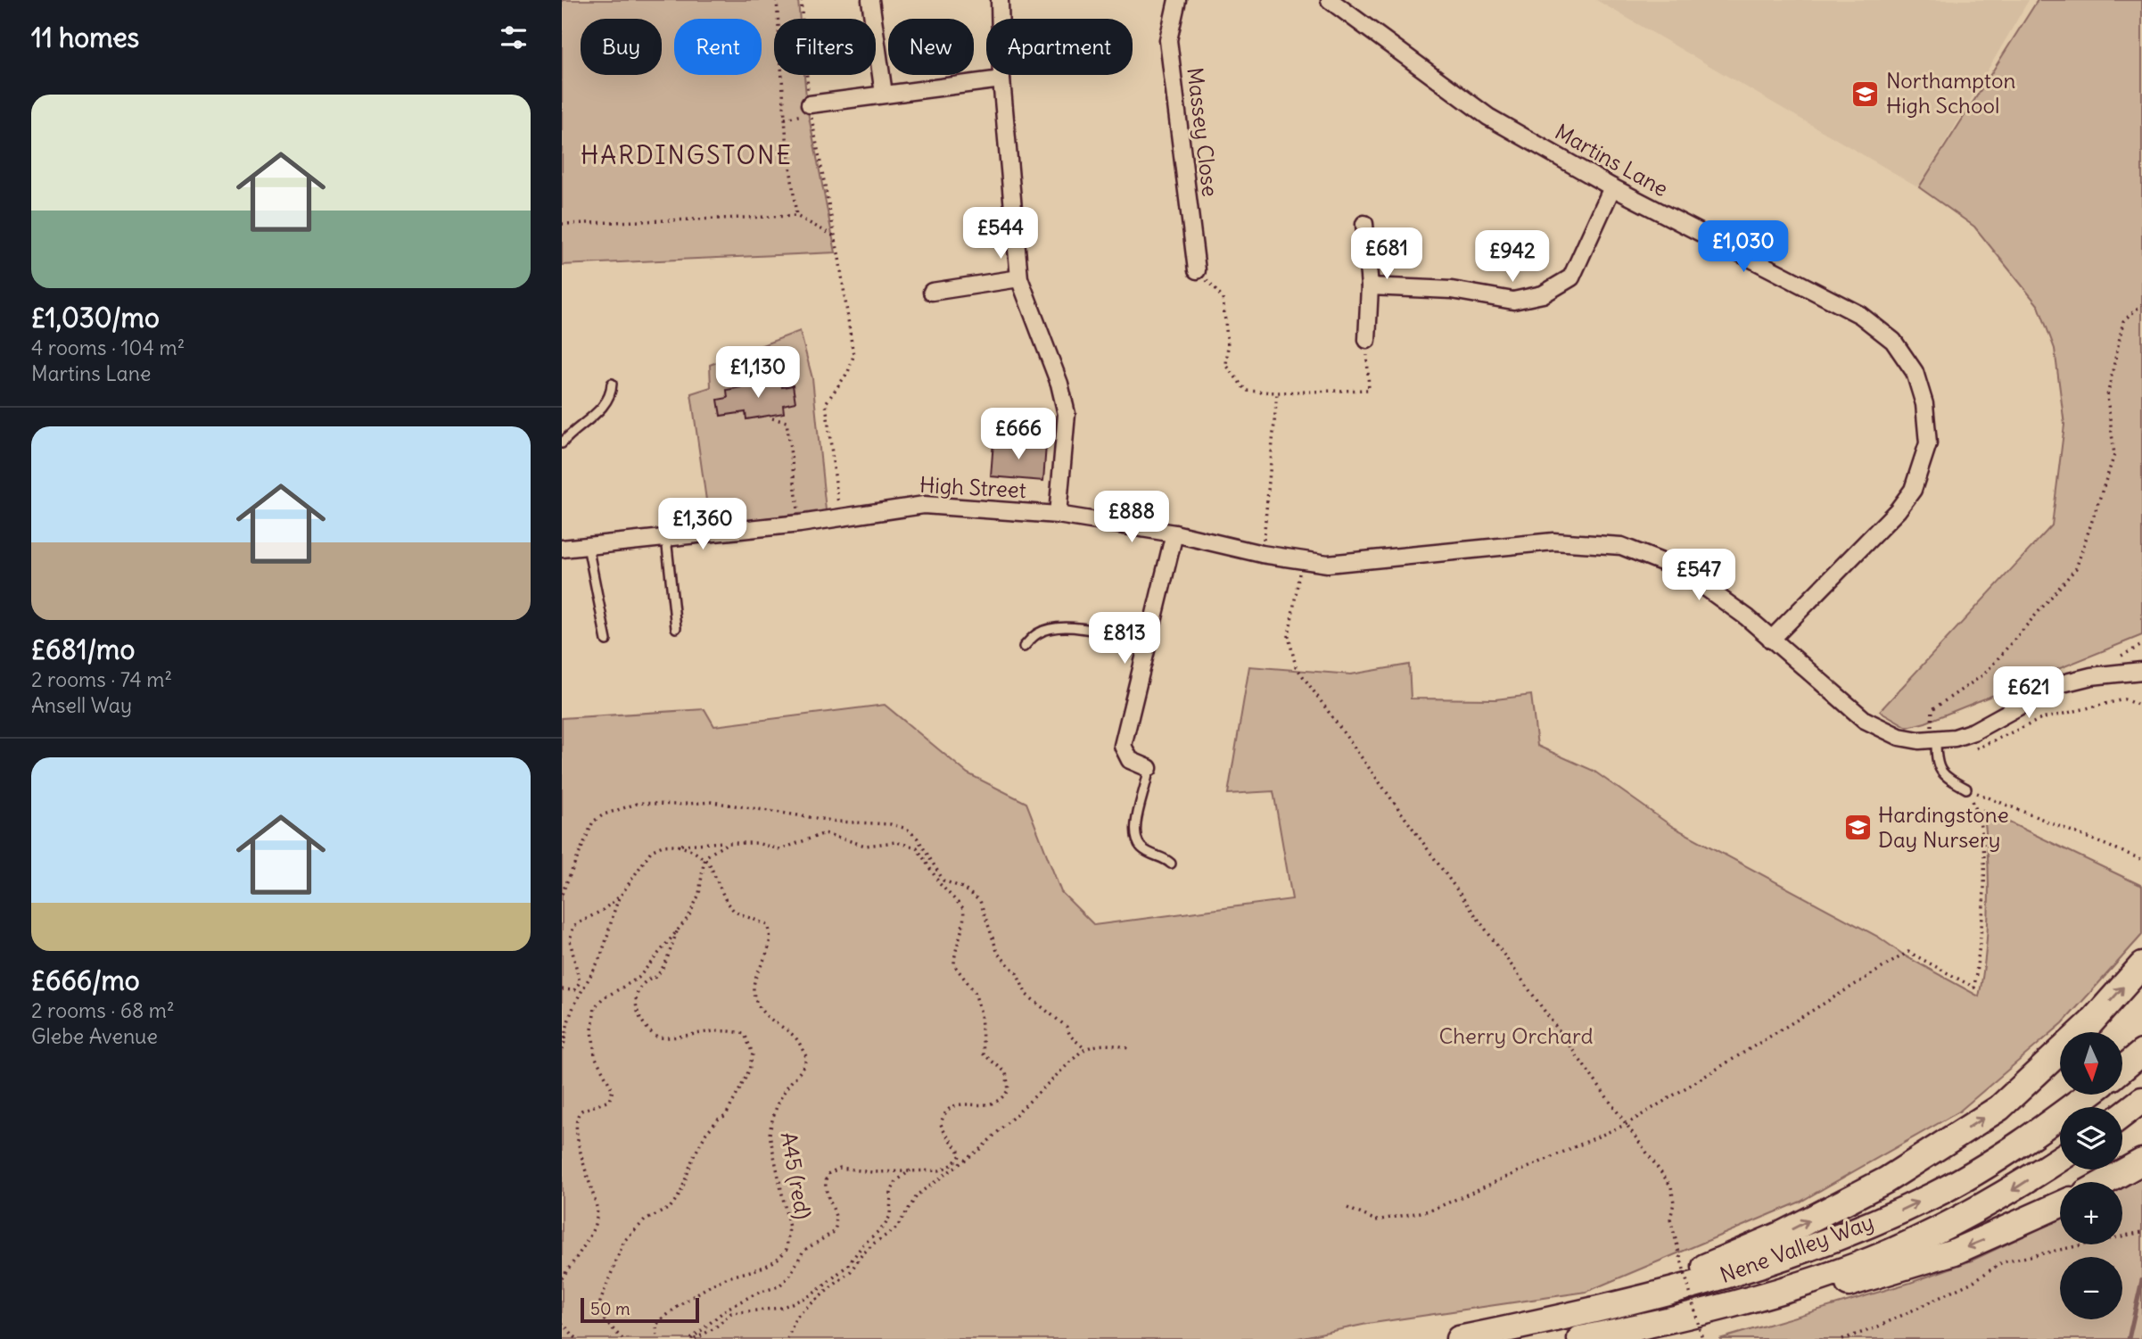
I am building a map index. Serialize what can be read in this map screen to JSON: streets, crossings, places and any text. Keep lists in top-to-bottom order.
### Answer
{
  "streets": {
    "highway": ["Nene Valley Way"],
    "street": ["Massey Close", "Martins Lane", "High Street"],
    "path": ["A45 (red)"]
  },
  "crossings": [
    ["Martins Lane", "High Street"]
  ],
  "districts": ["HARDINGSTONE"],
  "parks": ["Cherry Orchard"],
  "places": {
    "school or university": ["Northampton High School", "Hardingstone Day Nursery"]
  },
  "scale_bar": "50 m",
  "north": "bottom",
  "page": {
    "heading": "11 homes",
    "chip": [
      "Buy",
      "Rent",
      "Filters",
      "New",
      "Apartment"
    ],
    "list": [
      {
        "name": "£1,030/mo",
        "note": "4 rooms · 104 m² · Martins Lane"
      },
      {
        "name": "£681/mo",
        "note": "2 rooms · 74 m² · Ansell Way"
      },
      {
        "name": "£666/mo",
        "note": "2 rooms · 68 m² · Glebe Avenue"
      }
    ],
    "price": [
      "£544",
      "£1,030",
      "£681",
      "£942",
      "£1,130",
      "£666",
      "£888",
      "£1,360",
      "£547",
      "£813",
      "£621"
    ],
    "map_buttons": ["+", "−"],
    "scale": "50 m"
  }
}
